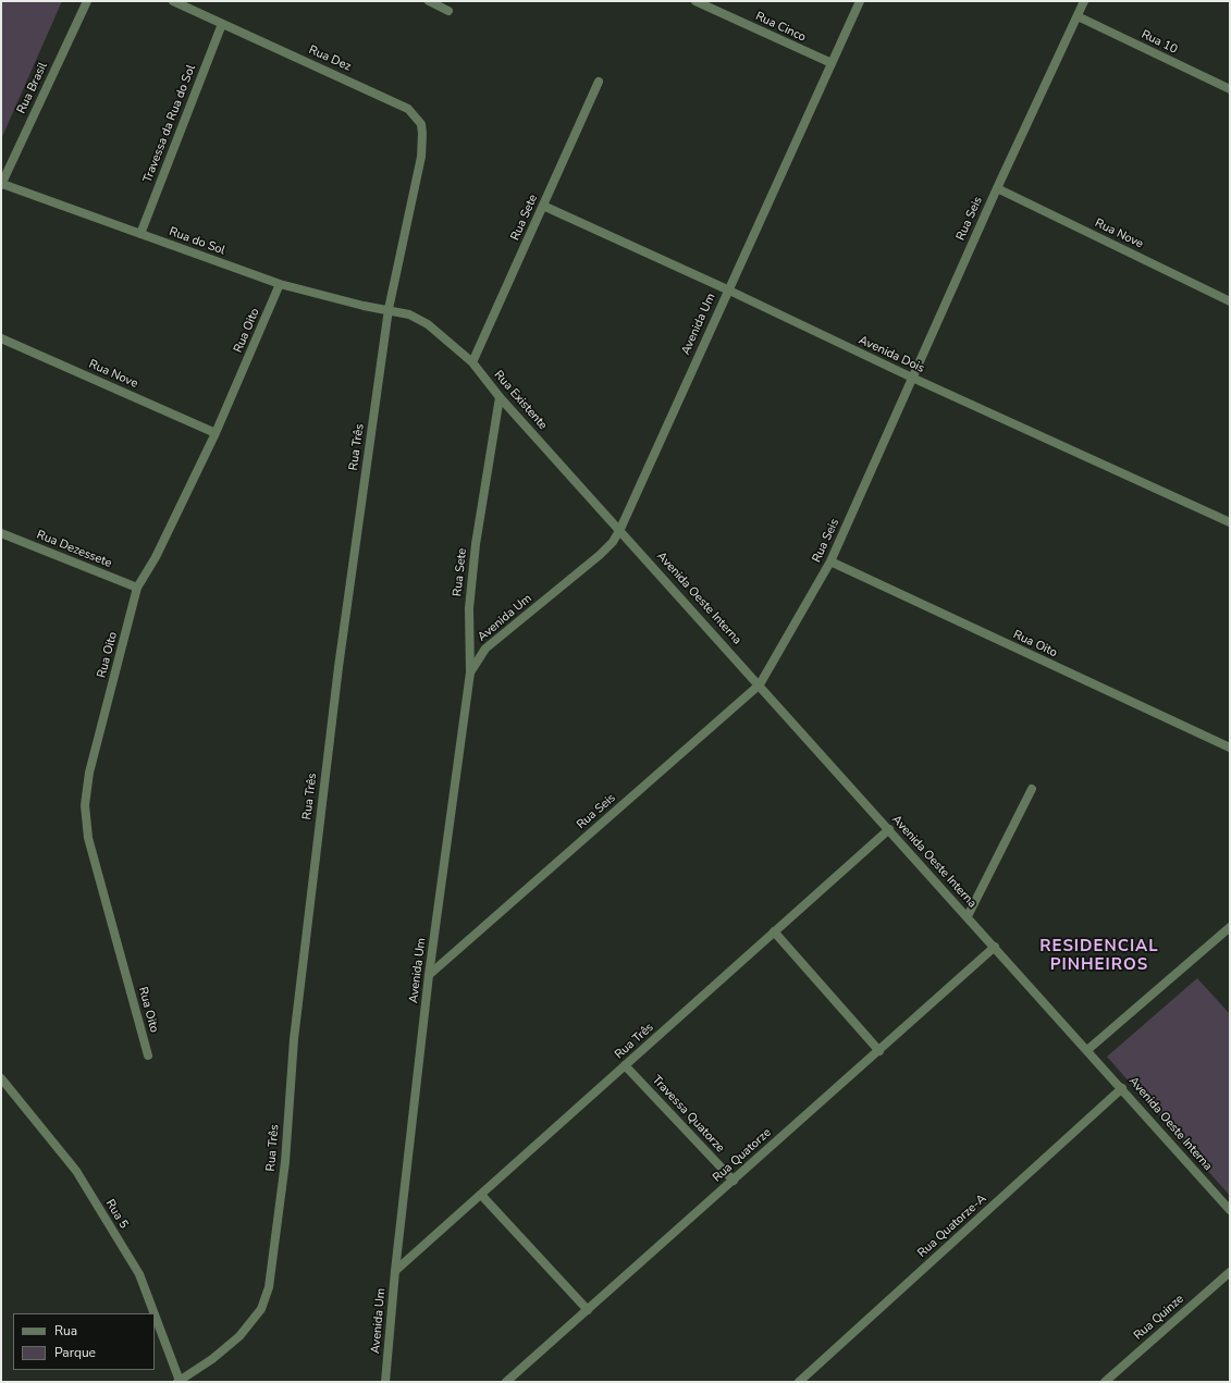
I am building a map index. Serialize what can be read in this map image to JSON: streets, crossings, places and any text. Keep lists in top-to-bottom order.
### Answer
{
  "streets": {
    "street": [
      "Rua Cinco",
      "Rua 10",
      "Rua Dez",
      "Rua Brasil",
      "Travessa da Rua do Sol",
      "Rua Sete",
      "Rua Seis",
      "Rua Nove",
      "Rua do Sol",
      "Avenida Um",
      "Rua Oito",
      "Avenida Dois",
      "Rua Existente",
      "Rua Três",
      "Rua Dezessete",
      "Avenida Oeste Interna",
      "Travessa Quatorze",
      "Rua Quatorze",
      "Rua 5",
      "Rua Quatorze-A",
      "Rua Quinze"
    ]
  },
  "crossings": [
    ["Rua Cinco", "Avenida Um"],
    ["Rua 10", "Rua Seis"],
    ["Rua Dez", "Travessa da Rua do Sol"],
    ["Rua Dez", "Rua Três"],
    ["Rua Brasil", "Rua do Sol"],
    ["Travessa da Rua do Sol", "Rua do Sol"],
    ["Rua Sete", "Avenida Um"],
    ["Rua Sete", "Avenida Dois"],
    ["Rua Sete", "Rua Existente"],
    ["Rua Seis", "Rua Nove"],
    ["Rua Seis", "Avenida Um"],
    ["Rua Seis", "Rua Oito"],
    ["Rua Seis", "Avenida Dois"],
    ["Rua Seis", "Avenida Oeste Interna"],
    ["Rua Nove", "Rua Oito"],
    ["Rua do Sol", "Rua Oito"],
    ["Rua do Sol", "Rua Existente"],
    ["Rua do Sol", "Rua Três"],
    ["Avenida Um", "Avenida Dois"],
    ["Avenida Um", "Rua Existente"],
    ["Avenida Um", "Rua Três"],
    ["Avenida Um", "Avenida Oeste Interna"],
    ["Rua Oito", "Rua Dezessete"],
    ["Rua Existente", "Rua Três"],
    ["Rua Existente", "Avenida Oeste Interna"],
    ["Rua Três", "Avenida Oeste Interna"],
    ["Rua Três", "Travessa Quatorze"],
    ["Rua Três", "Rua 5"],
    ["Avenida Oeste Interna", "Rua Quatorze"],
    ["Avenida Oeste Interna", "Rua Quatorze-A"],
    ["Travessa Quatorze", "Rua Quatorze"]
  ],
  "districts": ["RESIDENCIAL PINHEIROS"],
  "legend": ["Rua", "Parque"]
}
